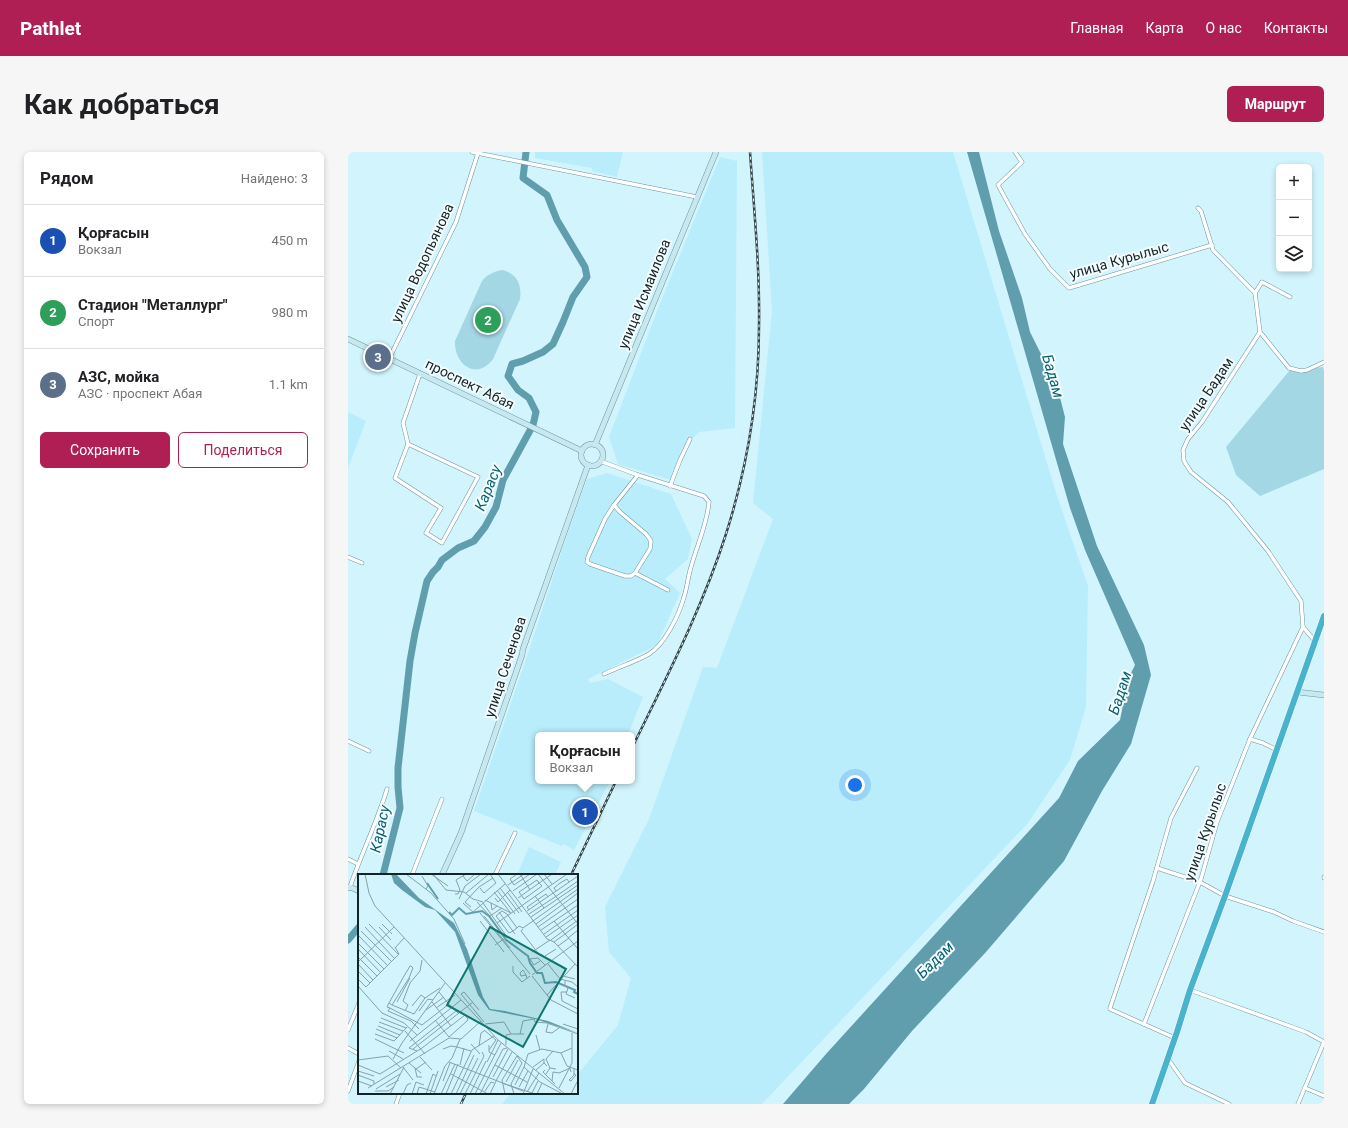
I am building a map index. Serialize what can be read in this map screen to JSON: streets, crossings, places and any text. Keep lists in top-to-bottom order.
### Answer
{
  "streets": {
    "main road": ["улица Исмаилова", "проспект Абая", "улица Сеченова"],
    "street": ["улица Курылыс", "улица Водопьянова", "улица Бадам"]
  },
  "crossings": [
    ["улица Курылыс", "улица Бадам"],
    ["улица Водопьянова", "проспект Абая"],
    ["улица Исмаилова", "проспект Абая"],
    ["улица Исмаилова", "улица Сеченова"],
    ["проспект Абая", "улица Сеченова"]
  ],
  "water": ["Бадам", "Карасу"],
  "page": {
    "header": "Pathlet",
    "nav": [
      "Главная",
      "Карта",
      "О нас",
      "Контакты"
    ],
    "buttons": [
      "Маршрут",
      ["Сохранить", "Поделиться"]
    ],
    "title": "Как добраться",
    "heading": ["Рядом", "Найдено: 3"],
    "map_buttons": ["+", "−"],
    "list": [
      {
        "mark": "1",
        "name": "Қорғасын",
        "note": "Вокзал",
        "value": "450 m"
      },
      {
        "mark": "2",
        "name": "Стадион \"Металлург\"",
        "note": "Спорт",
        "value": "980 m"
      },
      {
        "mark": "3",
        "name": "АЗС, мойка",
        "note": "АЗС · проспект Абая",
        "value": "1.1 km"
      }
    ],
    "pins": ["2", "3", "1"],
    "popup": ["Қорғасын", "Вокзал"]
  }
}
